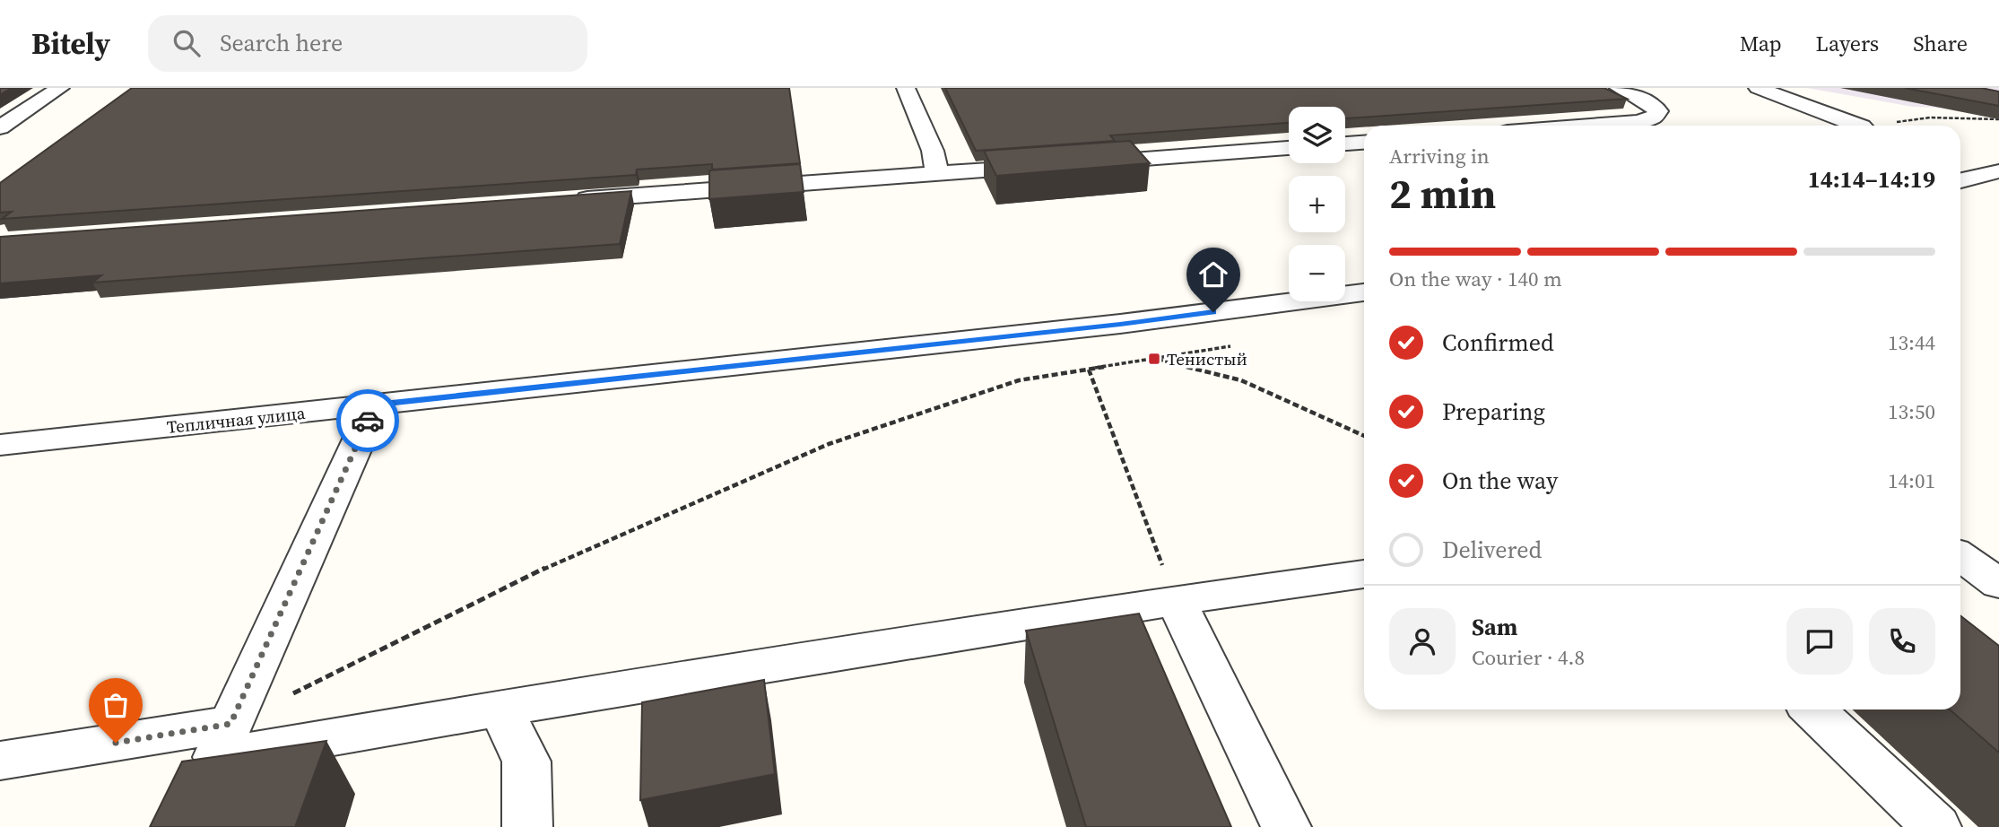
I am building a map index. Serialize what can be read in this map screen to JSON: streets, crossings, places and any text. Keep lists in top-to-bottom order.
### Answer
{
  "streets": {
    "street": ["Тепличная улица"]
  },
  "places": {
    "transit": ["Тенистый"]
  },
  "page": {
    "header": "Bitely",
    "search": "Search here",
    "nav": ["Map", "Layers", "Share"],
    "map_buttons": ["+", "−"],
    "heading": ["2 min", "Arriving in", "14:14–14:19"],
    "panel": ["Sam", "Courier · 4.8"],
    "bar": "On the way · 140 m",
    "list": [
      ["Confirmed", "13:44"],
      ["Preparing", "13:50"],
      ["On the way", "14:01"],
      "Delivered"
    ]
  }
}
